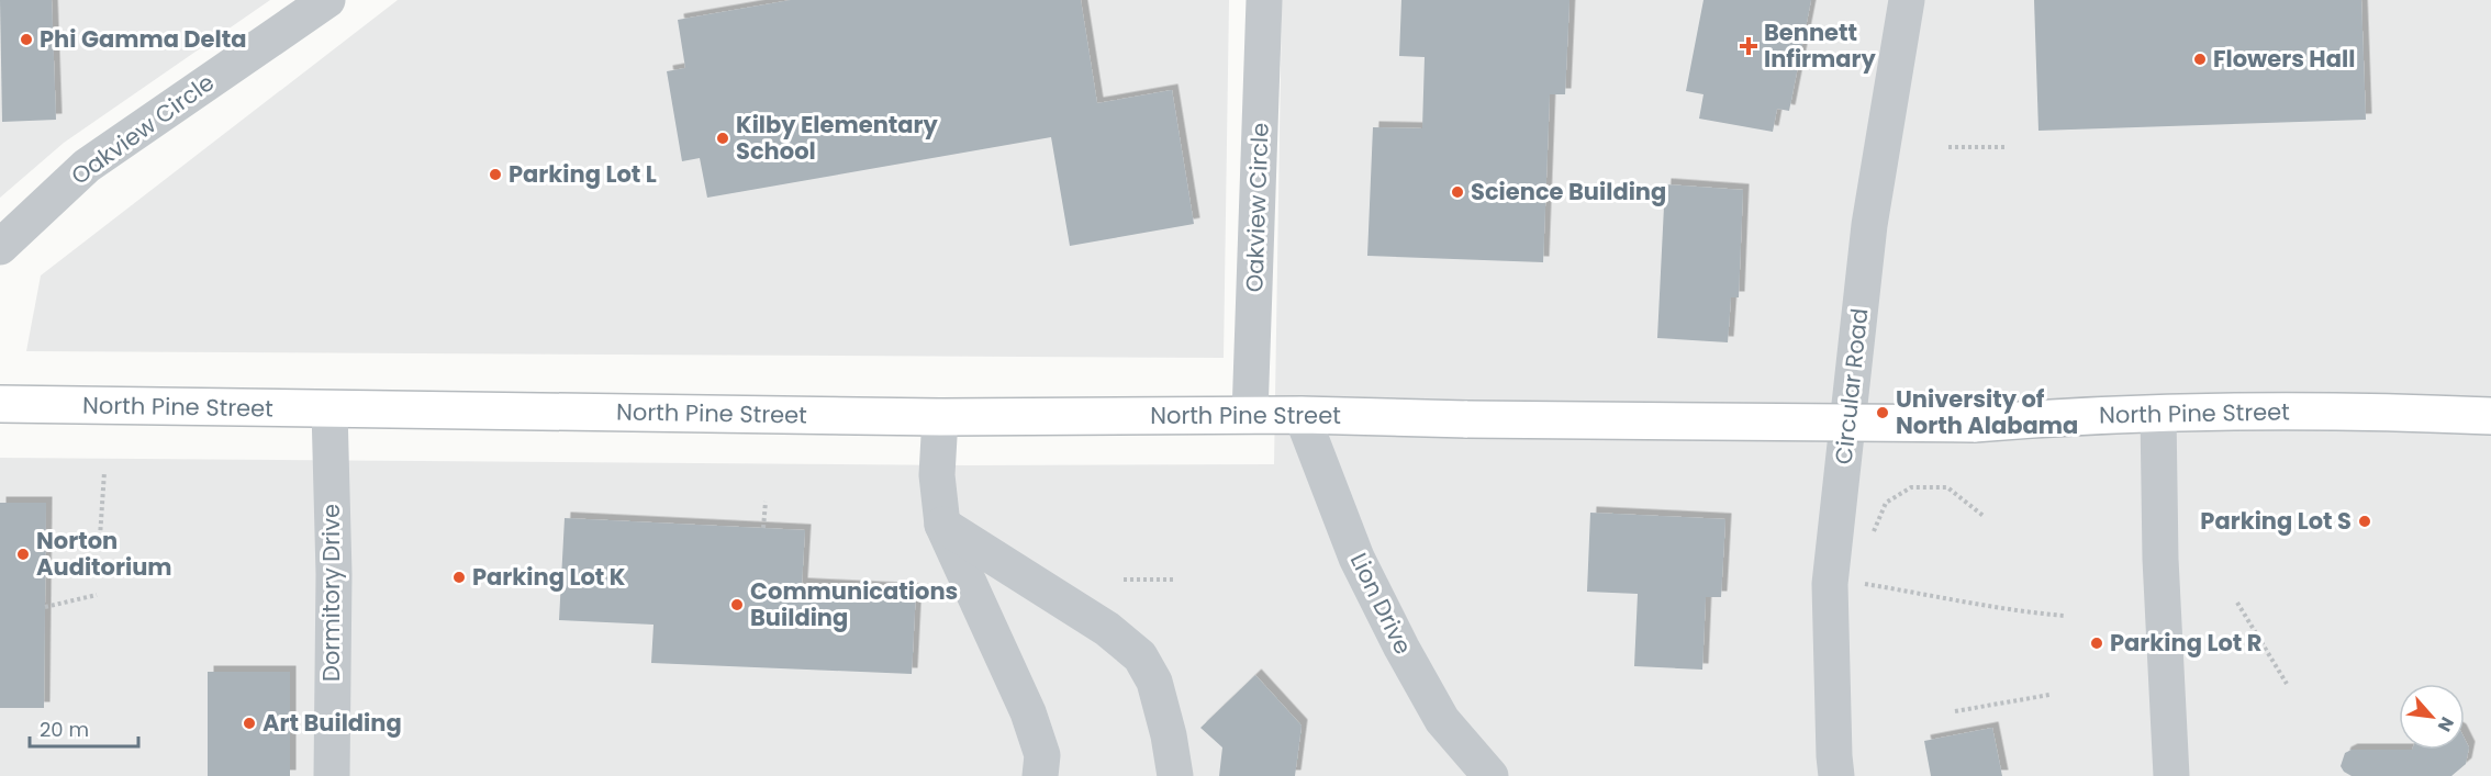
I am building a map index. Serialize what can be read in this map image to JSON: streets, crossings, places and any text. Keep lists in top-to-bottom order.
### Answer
{
  "streets": {
    "main road": ["North Pine Street"],
    "street": [
      "Oakview Circle",
      "Circular Road",
      "Dormitory Drive",
      "Lion Drive"
    ]
  },
  "crossings": [
    ["Oakview Circle", "North Pine Street"],
    ["North Pine Street", "Dormitory Drive"],
    ["North Pine Street", "Lion Drive"]
  ],
  "places": {
    "other": [
      "Phi Gamma Delta",
      "Flowers Hall",
      "Kilby Elementary School",
      "Parking Lot L",
      "Science Building",
      "University of North Alabama",
      "Parking Lot S",
      "Norton Auditorium",
      "Parking Lot K",
      "Communications Building",
      "Parking Lot R",
      "Art Building"
    ],
    "health": ["Bennett Infirmary"]
  },
  "scale_bar": "20 m",
  "north": "bottom right"
}
